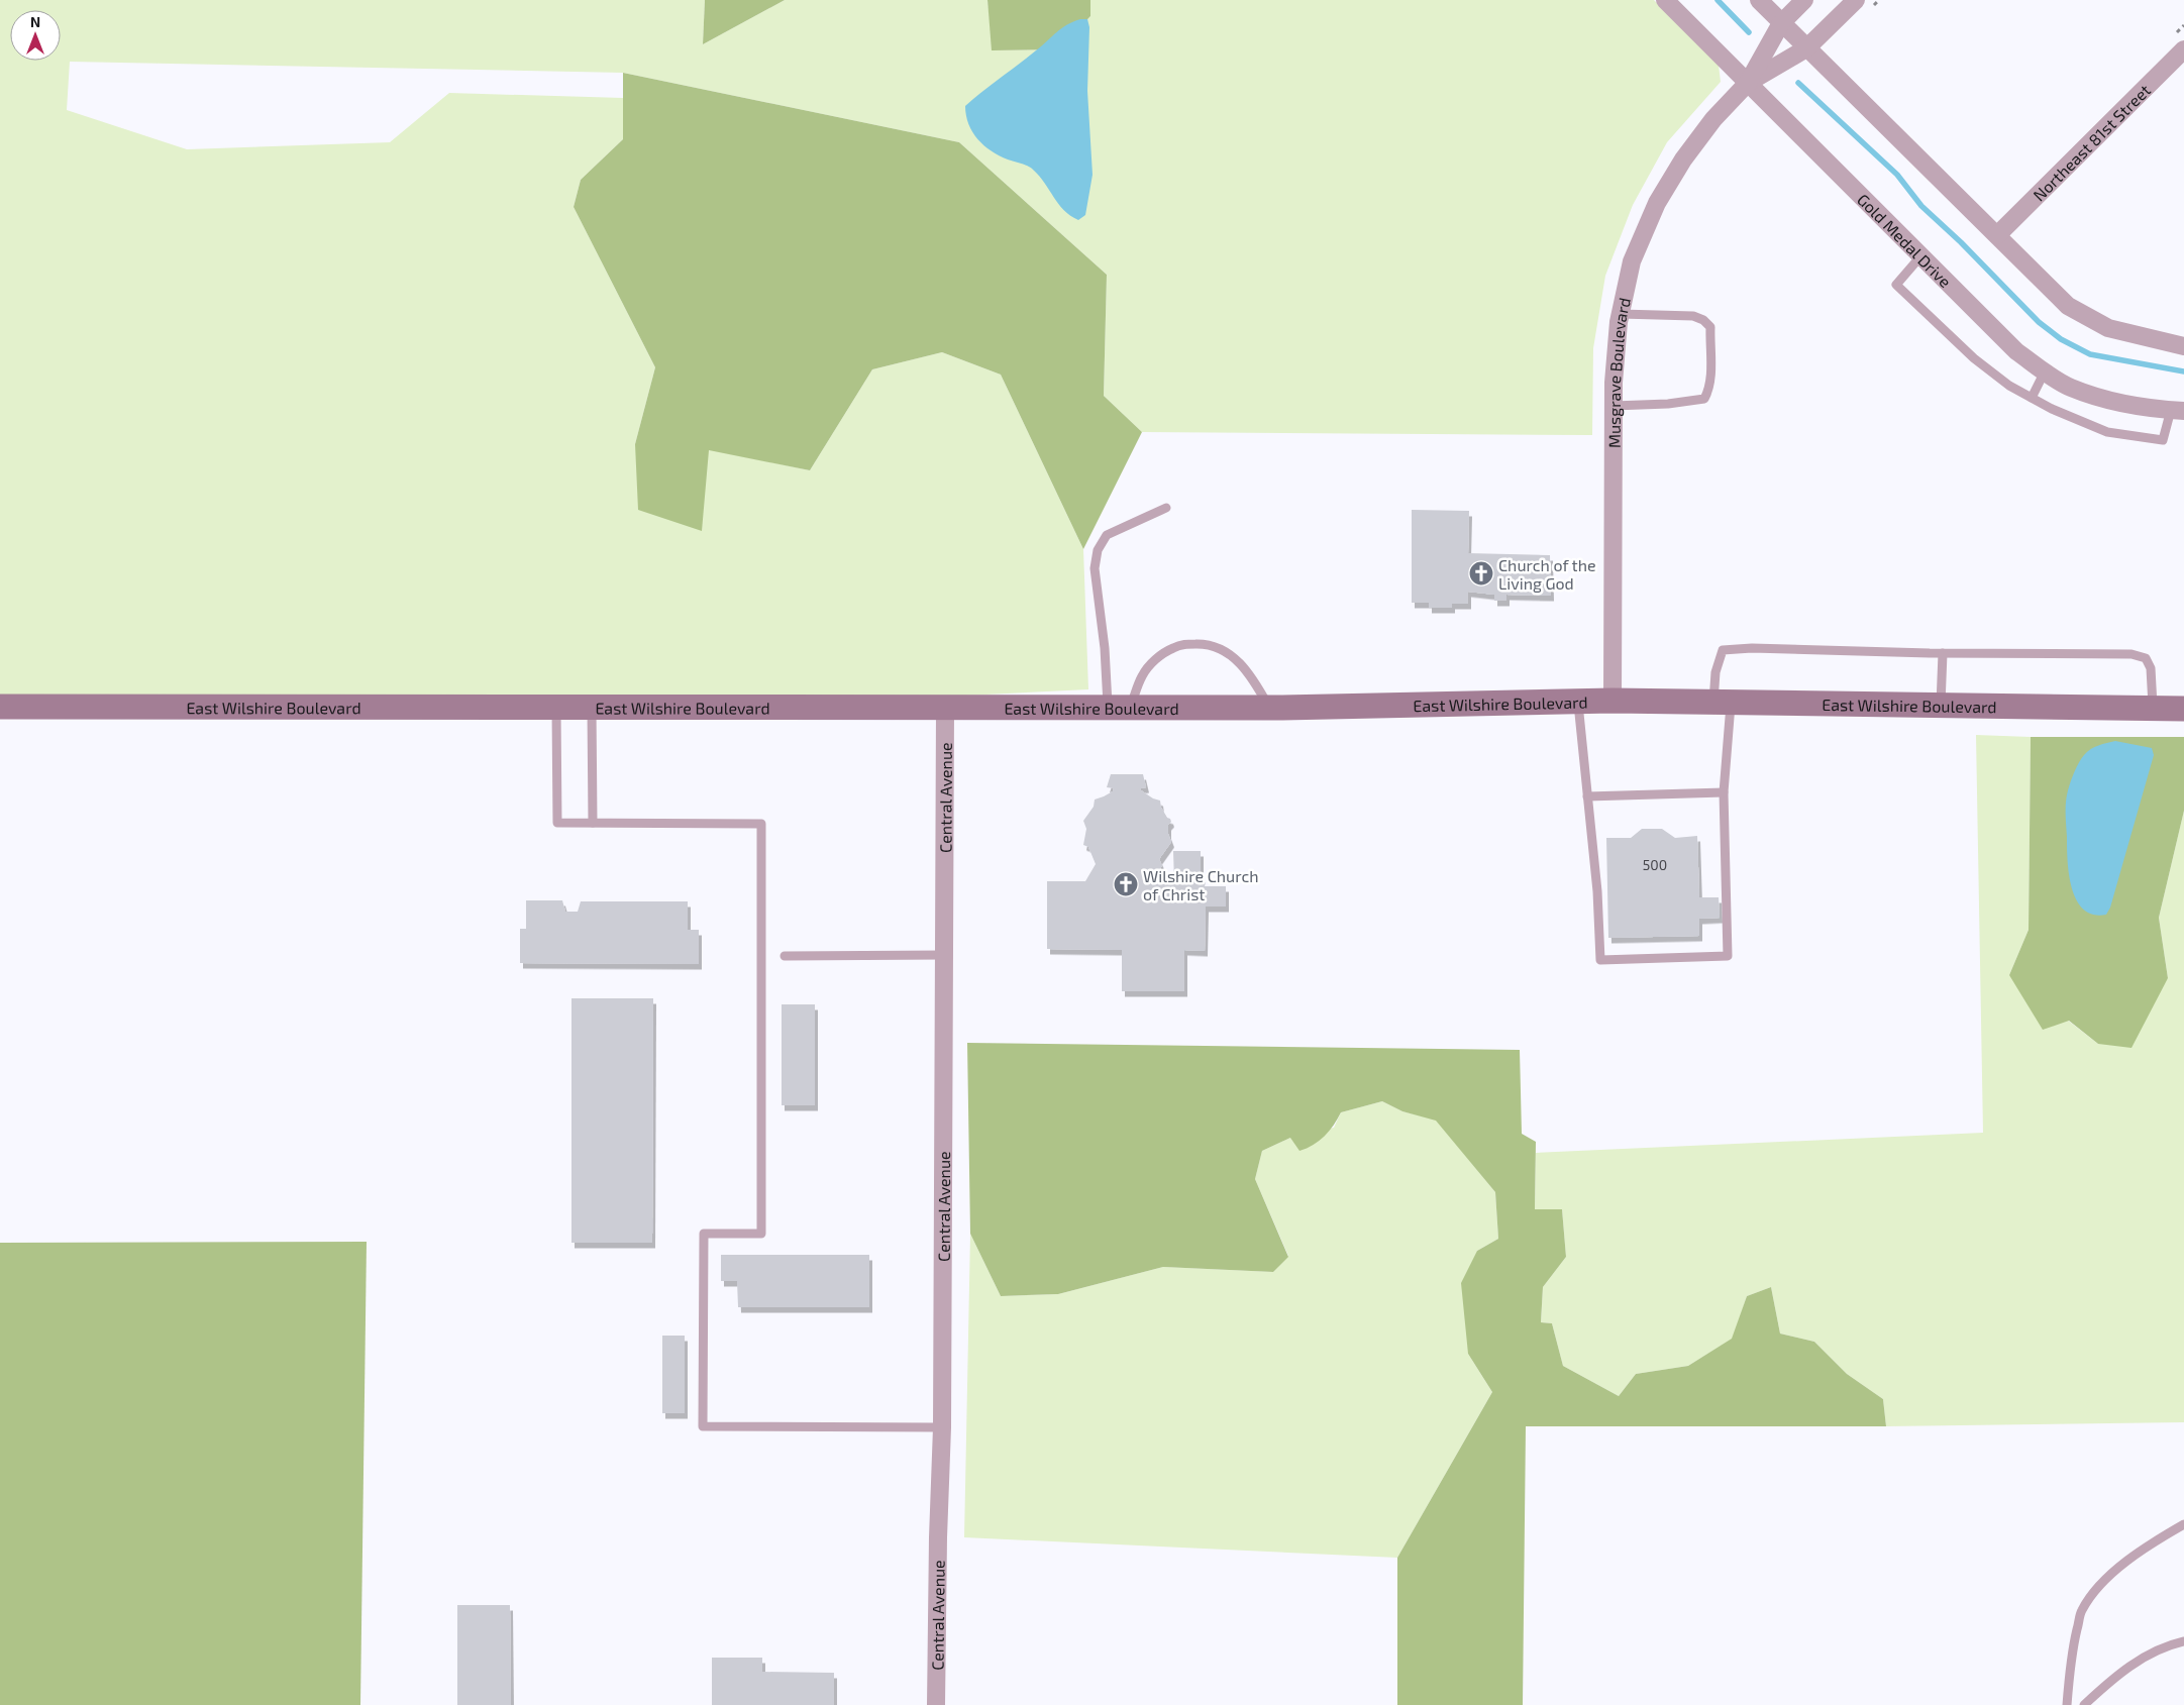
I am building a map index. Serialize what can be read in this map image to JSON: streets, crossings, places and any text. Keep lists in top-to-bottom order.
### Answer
{
  "streets": {
    "street": [
      "Northeast 81st Street",
      "Gold Medal Drive",
      "Musgrave Boulevard",
      "East Wilshire Boulevard",
      "Central Avenue"
    ]
  },
  "crossings": [
    ["Gold Medal Drive", "Musgrave Boulevard"],
    ["Musgrave Boulevard", "East Wilshire Boulevard"],
    ["East Wilshire Boulevard", "Central Avenue"]
  ],
  "places": {
    "church": ["Church of the Living God", "Wilshire Church of Christ"]
  },
  "house_numbers": ["500"],
  "north": "top"
}
